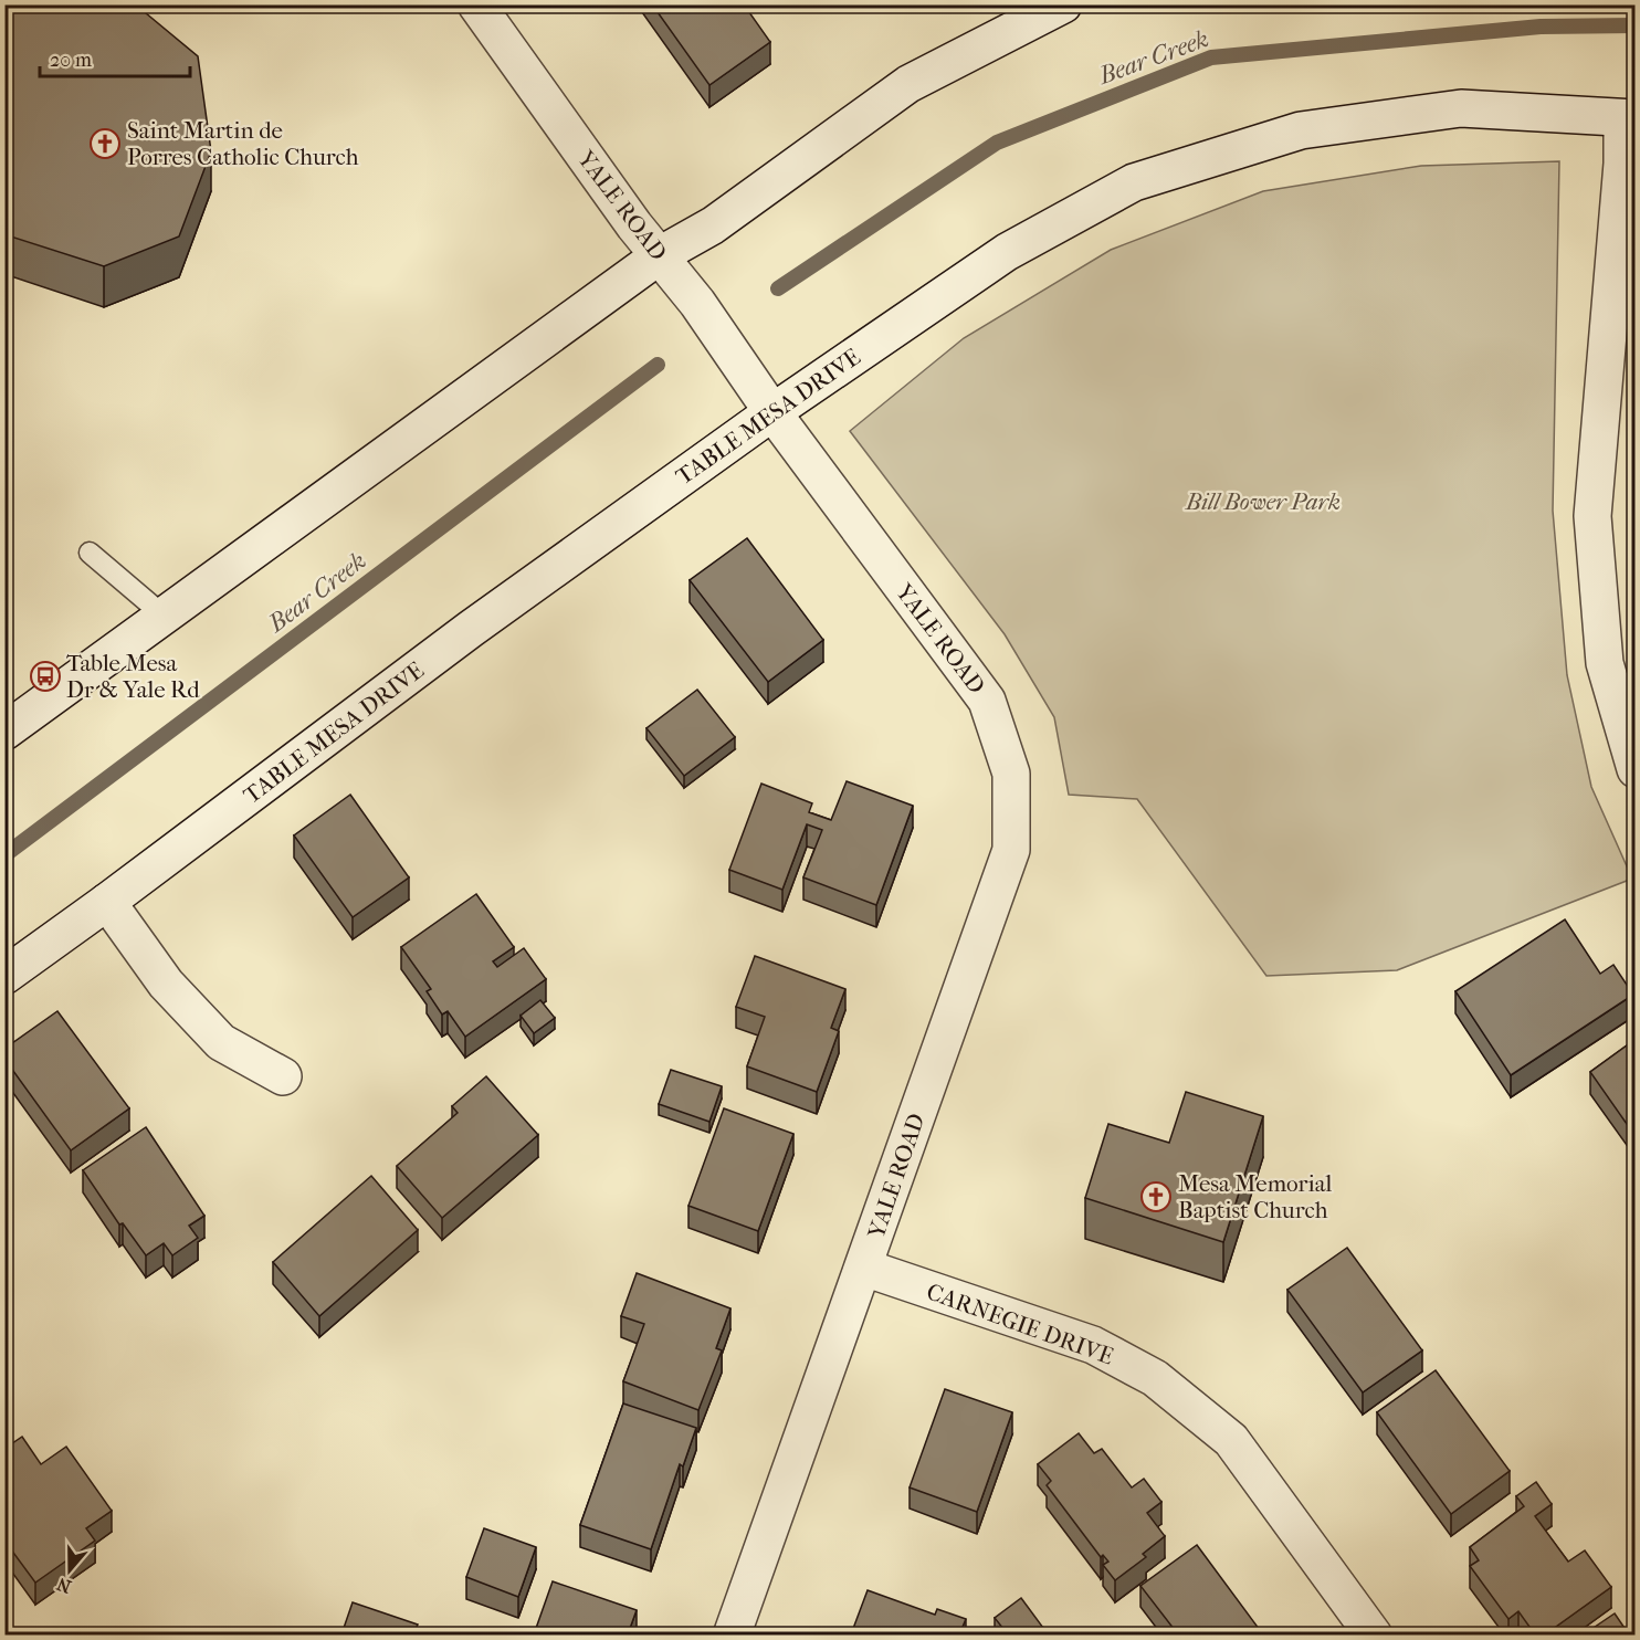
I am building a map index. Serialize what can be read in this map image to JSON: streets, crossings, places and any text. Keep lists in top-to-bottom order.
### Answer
{
  "streets": {
    "street": ["YALE ROAD", "TABLE MESA DRIVE", "CARNEGIE DRIVE"]
  },
  "crossings": [
    ["YALE ROAD", "TABLE MESA DRIVE"],
    ["YALE ROAD", "CARNEGIE DRIVE"]
  ],
  "water": ["Bear Creek"],
  "parks": ["Bill Bower Park"],
  "places": {
    "church": ["Saint Martin de Porres Catholic Church", "Mesa Memorial Baptist Church"],
    "bus stop": ["Table Mesa Dr & Yale Rd"]
  },
  "scale_bar": "20 m",
  "north": "bottom"
}
